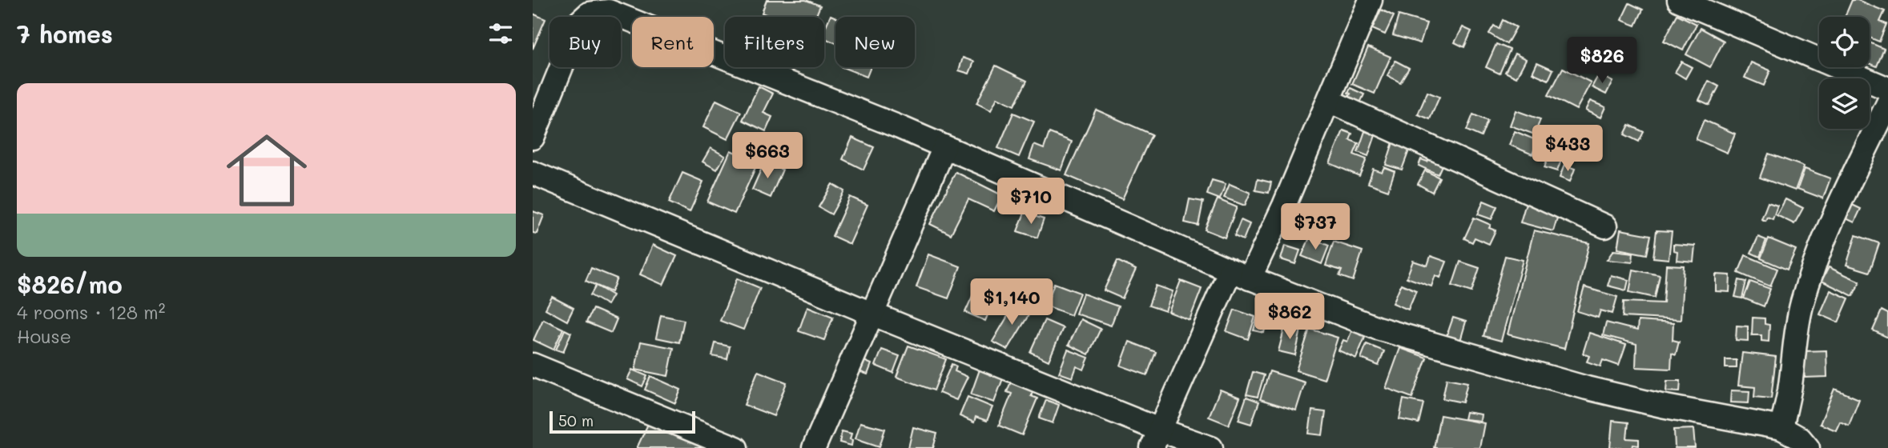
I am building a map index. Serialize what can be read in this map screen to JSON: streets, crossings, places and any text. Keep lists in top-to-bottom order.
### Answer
{
  "scale_bar": "50 m",
  "page": {
    "heading": "7 homes",
    "chip": [
      "Buy",
      "Rent",
      "Filters",
      "New"
    ],
    "price": [
      "$826",
      "$433",
      "$663",
      "$710",
      "$737",
      "$1,140",
      "$862"
    ],
    "list": [
      {
        "name": "$826/mo",
        "note": "4 rooms · 128 m² · House"
      }
    ],
    "scale": "50 m"
  }
}
